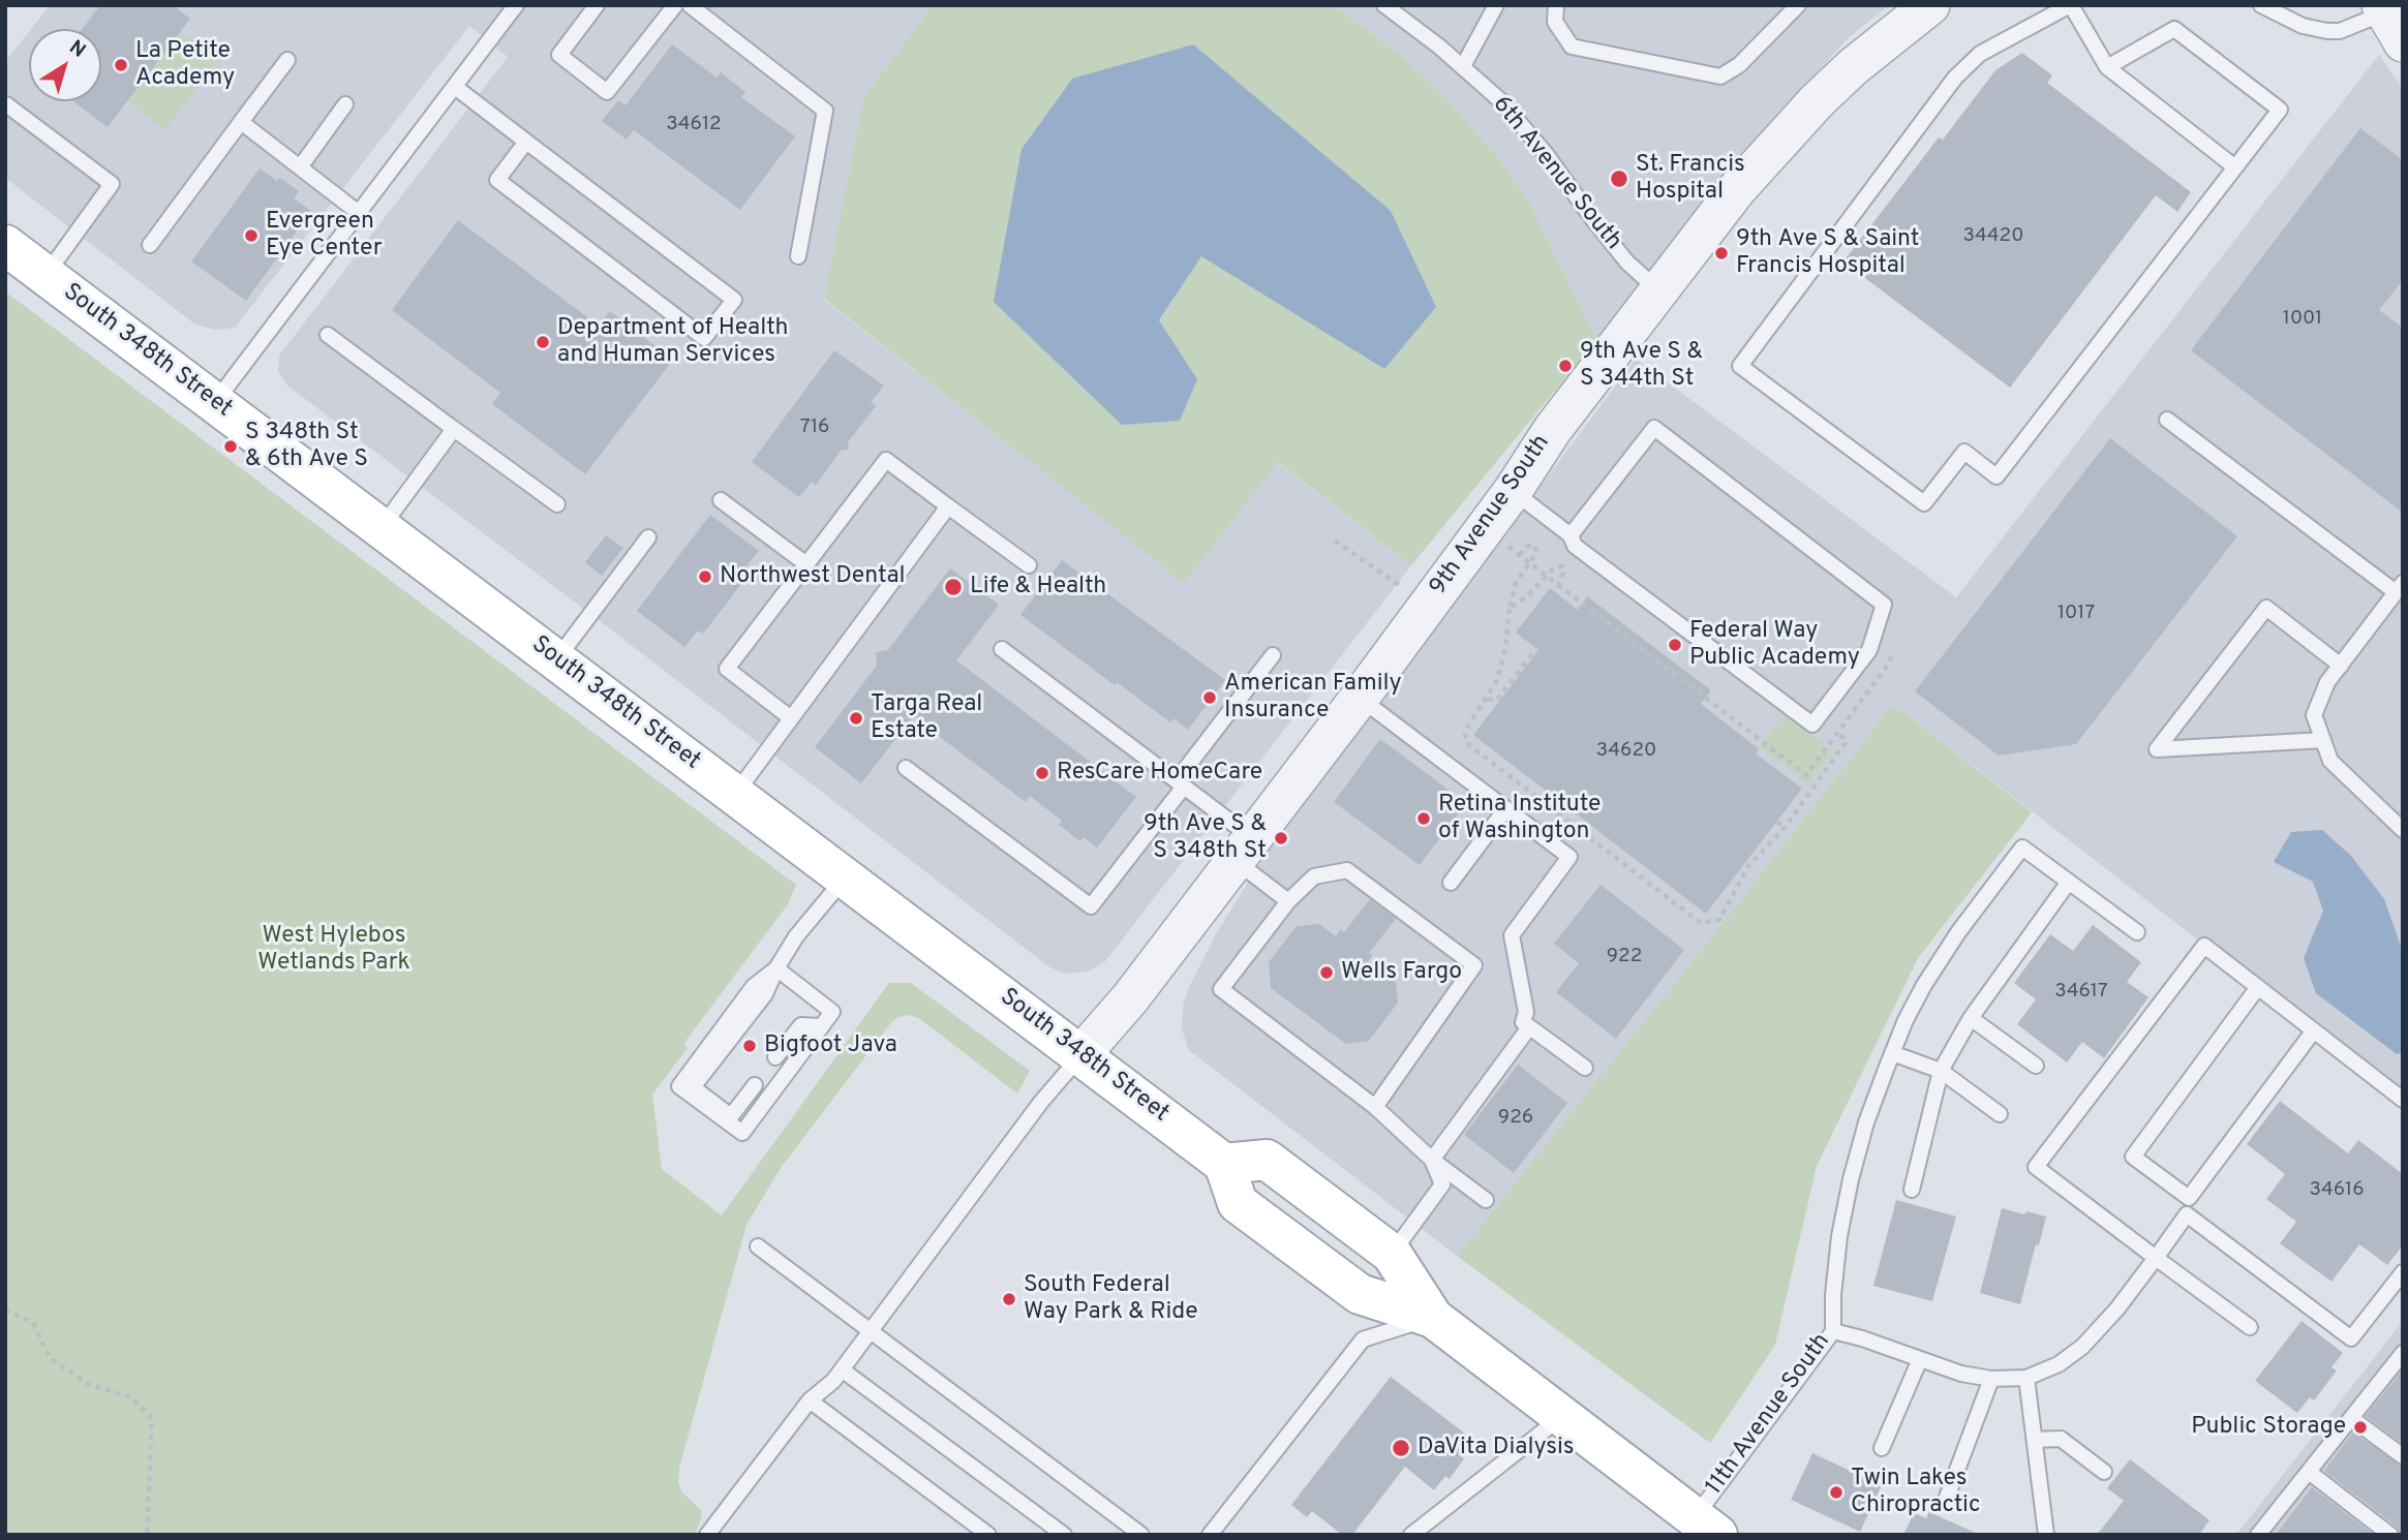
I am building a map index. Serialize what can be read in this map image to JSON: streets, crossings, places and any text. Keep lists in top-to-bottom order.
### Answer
{
  "streets": {
    "main road": ["South 348th Street"],
    "street": ["9th Avenue South"],
    "lane": ["6th Avenue South", "11th Avenue South"]
  },
  "crossings": [
    ["6th Avenue South", "9th Avenue South"],
    ["South 348th Street", "9th Avenue South"]
  ],
  "parks": ["West Hylebos Wetlands Park"],
  "places": [
    "La Petite Academy",
    "St. Francis Hospital",
    "Evergreen Eye Center",
    "9th Ave S & Saint Francis Hospital",
    "Department of Health and Human Services",
    "9th Ave S & S 344th St",
    "S 348th St & 6th Ave S",
    "Northwest Dental",
    "Life & Health",
    "Federal Way Public Academy",
    "American Family Insurance",
    "Targa Real Estate",
    "ResCare HomeCare",
    "Retina Institute of Washington",
    "9th Ave S & S 348th St",
    "Wells Fargo",
    "Bigfoot Java",
    "South Federal Way Park & Ride",
    "Public Storage",
    "DaVita Dialysis",
    "Twin Lakes Chiropractic"
  ],
  "house_numbers": [
    "34612",
    "34420",
    "1001",
    "716",
    "1017",
    "34620",
    "922",
    "34617",
    "926",
    "34616"
  ],
  "north": "top right"
}
